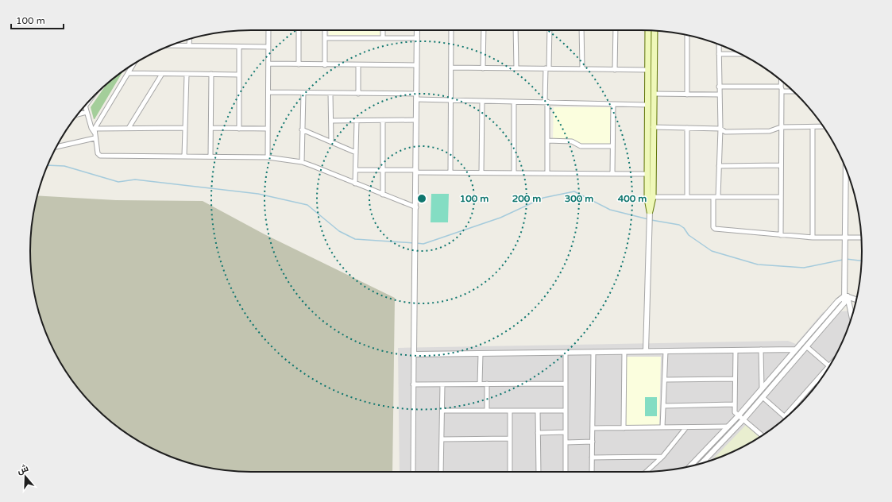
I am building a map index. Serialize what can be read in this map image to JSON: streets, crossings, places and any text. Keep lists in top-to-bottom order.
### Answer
{
  "scale_bar": "100 m",
  "north": "top",
  "rings": [
    "100 m",
    "200 m",
    "300 m",
    "400 m"
  ]
}
